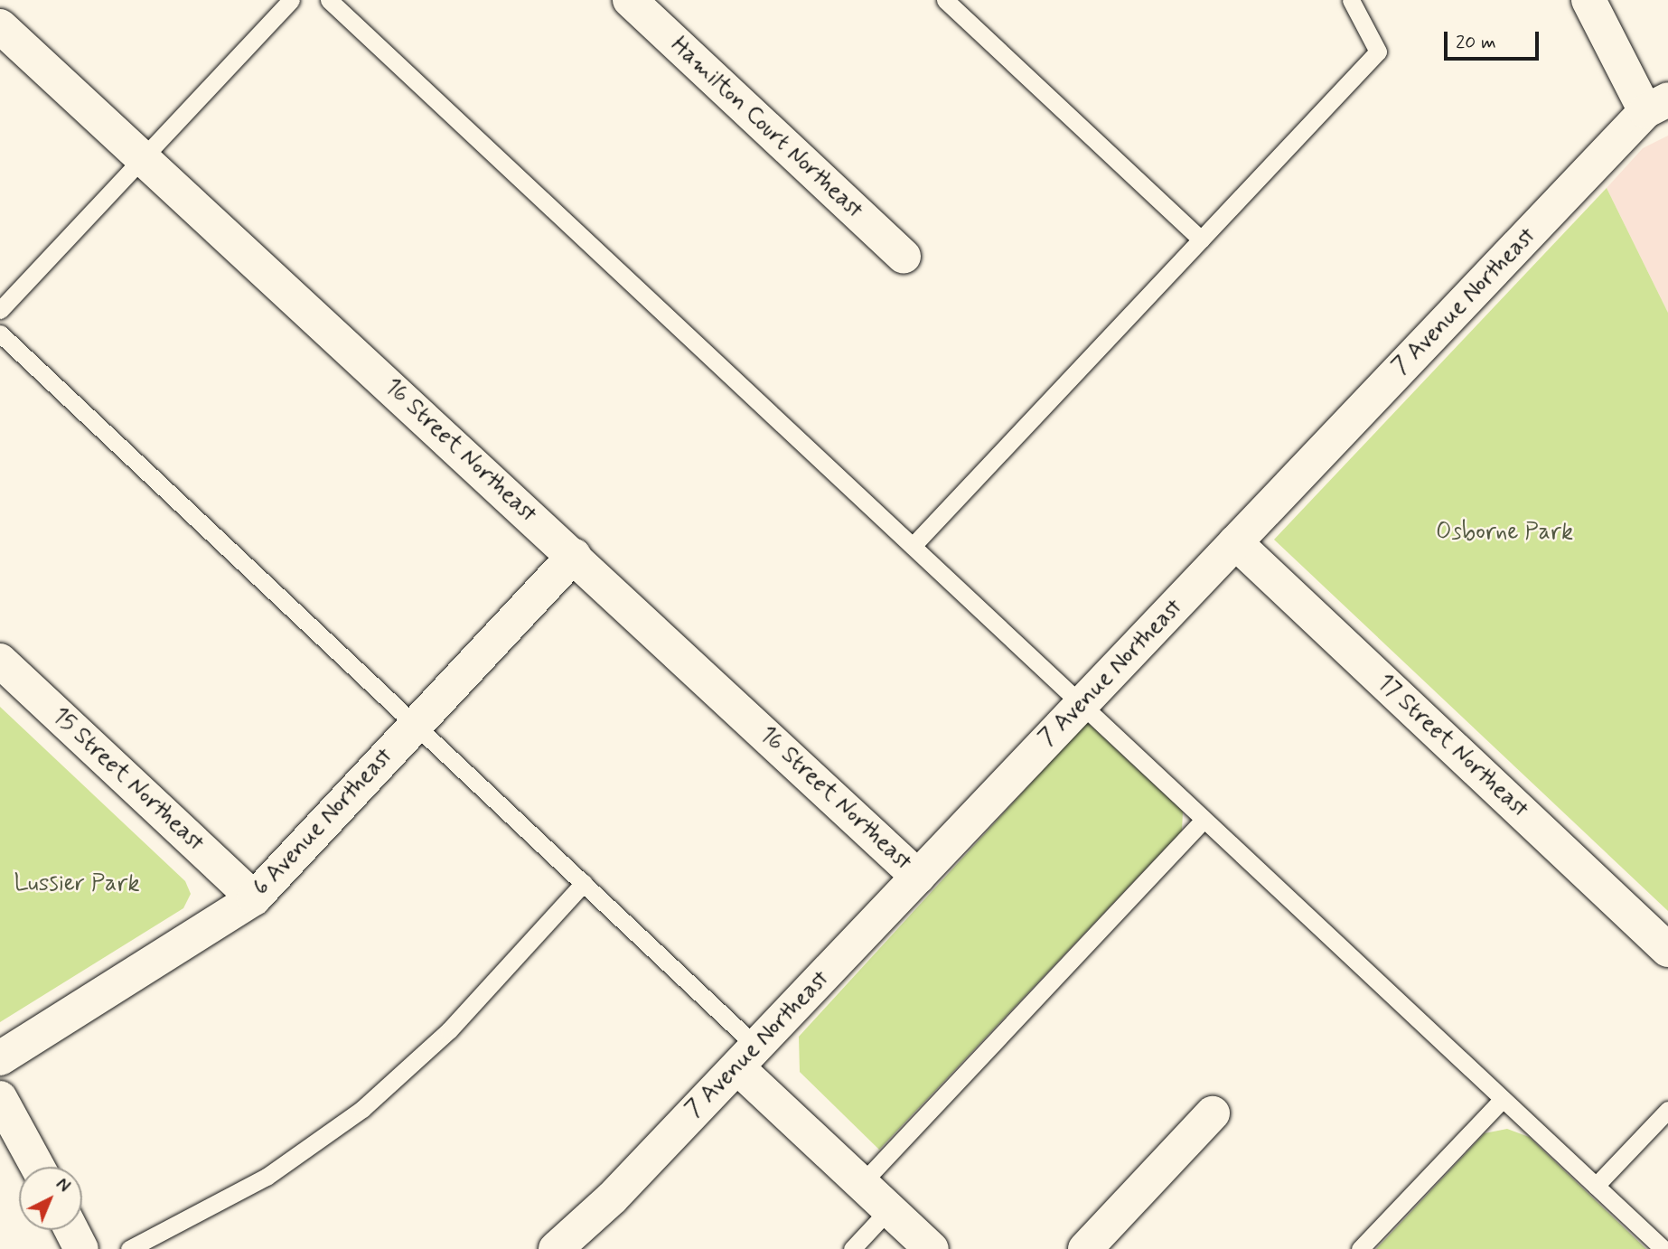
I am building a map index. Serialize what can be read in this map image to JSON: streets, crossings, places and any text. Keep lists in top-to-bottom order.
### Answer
{
  "streets": {
    "street": [
      "Hamilton Court Northeast",
      "7 Avenue Northeast",
      "16 Street Northeast",
      "17 Street Northeast",
      "15 Street Northeast",
      "6 Avenue Northeast"
    ]
  },
  "crossings": [
    ["7 Avenue Northeast", "16 Street Northeast"],
    ["7 Avenue Northeast", "17 Street Northeast"],
    ["16 Street Northeast", "6 Avenue Northeast"],
    ["15 Street Northeast", "6 Avenue Northeast"]
  ],
  "parks": ["Osborne Park", "Lussier Park"],
  "scale_bar": "20 m",
  "north": "top right"
}
